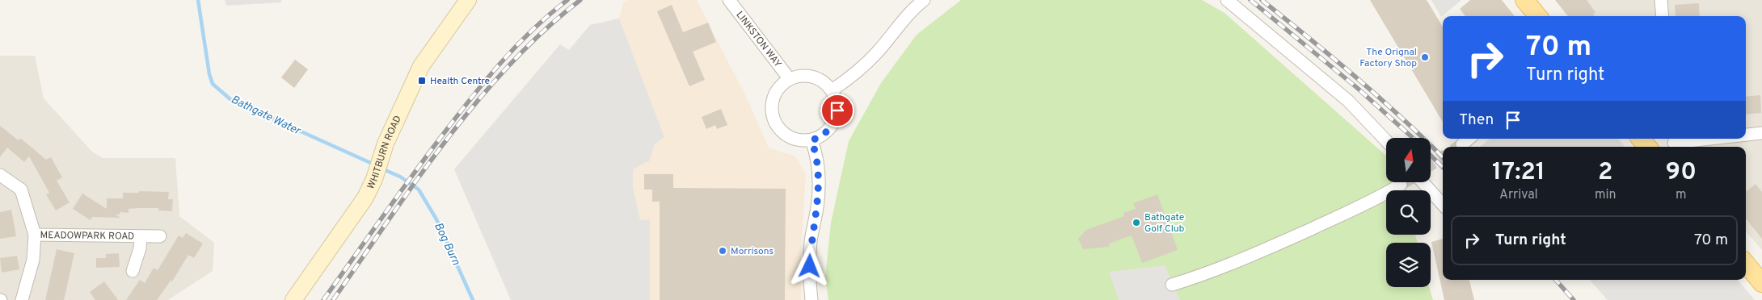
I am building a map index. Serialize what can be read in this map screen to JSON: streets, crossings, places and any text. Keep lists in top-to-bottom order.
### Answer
{
  "streets": {
    "main road": ["WHITBURN ROAD"],
    "street": ["LINKSTON WAY", "MEADOWPARK ROAD"]
  },
  "water": ["Bathgate Water", "Bog Burn"],
  "places": {
    "other": ["The Orignal Factory Shop", "Bathgate Golf Club", "Morrisons"],
    "transit": ["Health Centre"]
  },
  "north": "top",
  "page": {
    "turn": ["70 m", "Turn right"],
    "then": "Then",
    "eta": [
      "17:21",
      "Arrival",
      "2",
      "min",
      "90",
      "m"
    ],
    "list": [
      {
        "name": "Turn right",
        "value": "70 m"
      }
    ]
  }
}
